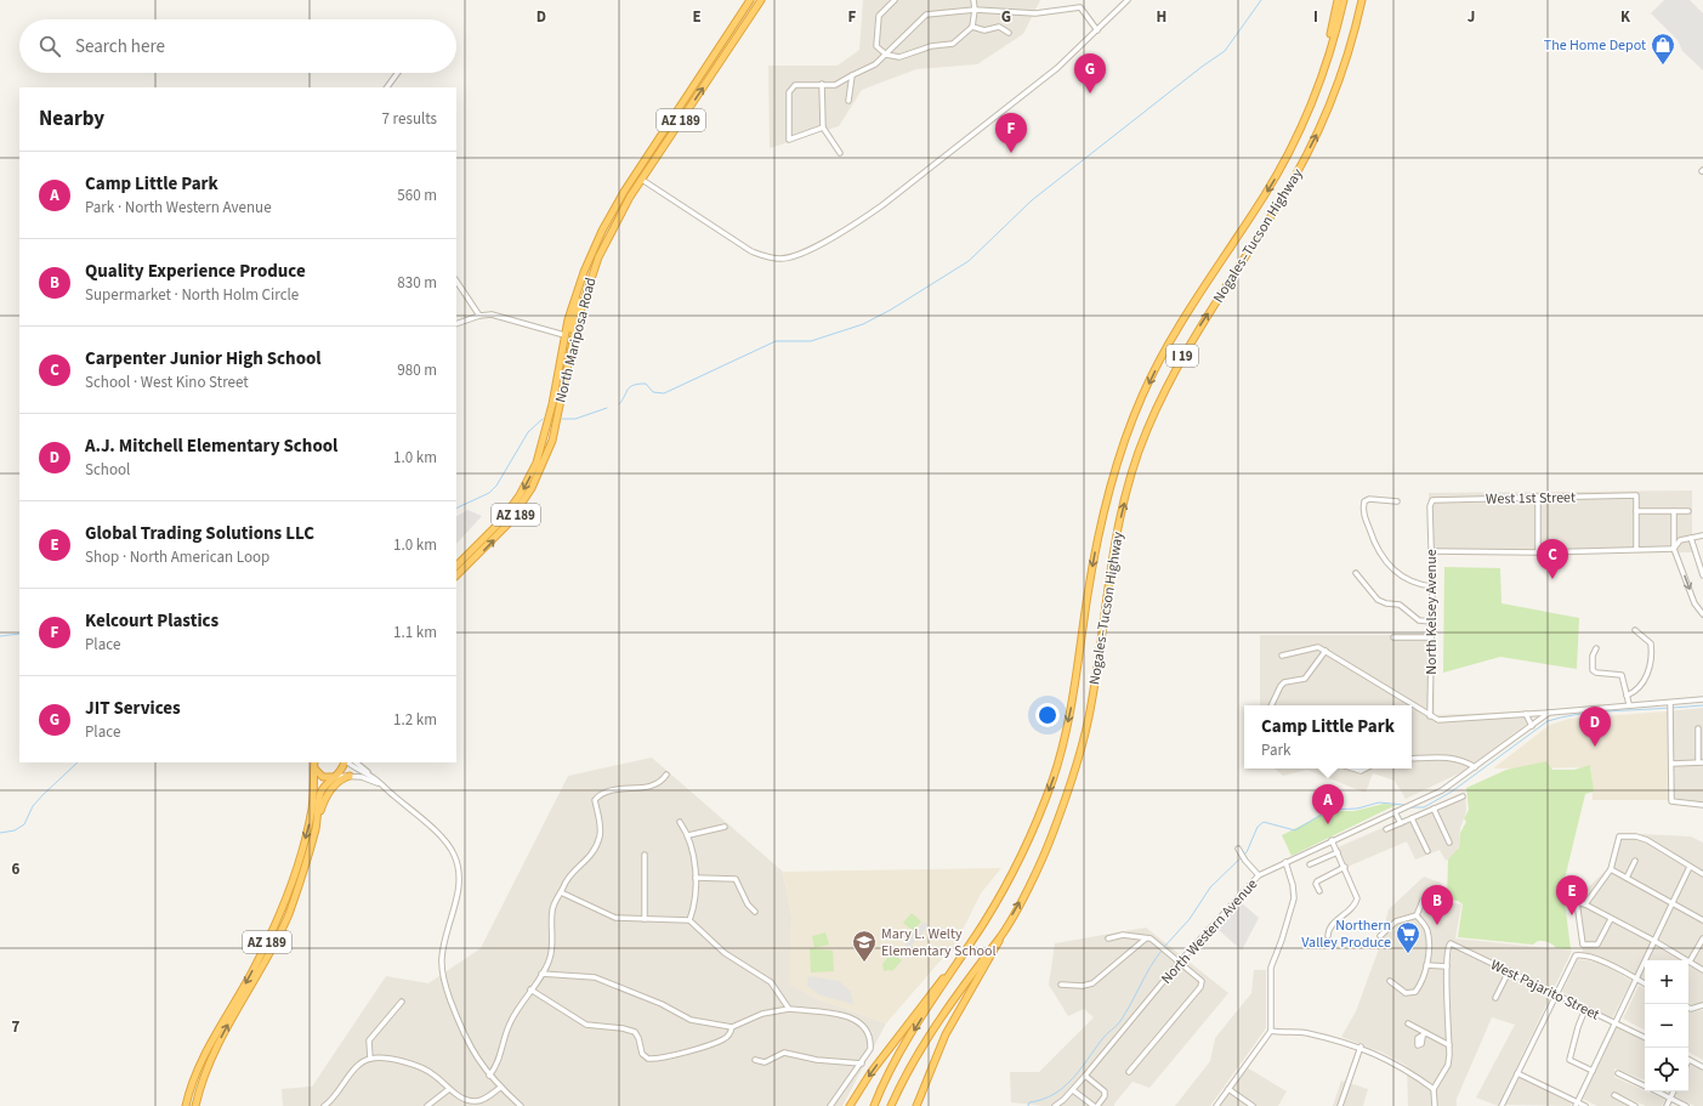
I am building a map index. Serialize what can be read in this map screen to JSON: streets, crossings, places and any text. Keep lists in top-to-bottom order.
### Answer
{
  "streets": {
    "highway": [
      "AZ 189",
      "Nogales–Tucson Highway",
      "North Mariposa Road",
      "I 19"
    ],
    "street": [
      "West 1st Street",
      "North Kelsey Avenue",
      "North Western Avenue",
      "West Pajarito Street"
    ]
  },
  "crossings": [
    ["West 1st Street", "North Kelsey Avenue"]
  ],
  "places": {
    "shop": ["The Home Depot"],
    "supermarket": ["Northern Valley Produce"],
    "school or university": ["Mary L. Welty Elementary School"]
  },
  "page": {
    "search": "Search here",
    "pins": [
      "G",
      "F",
      "C",
      "D",
      "A",
      "E",
      "B"
    ],
    "heading": ["Nearby", "7 results"],
    "list": [
      {
        "mark": "A",
        "name": "Camp Little Park",
        "note": "Park · North Western Avenue",
        "value": "560 m"
      },
      {
        "mark": "B",
        "name": "Quality Experience Produce",
        "note": "Supermarket · North Holm Circle",
        "value": "830 m"
      },
      {
        "mark": "C",
        "name": "Carpenter Junior High School",
        "note": "School · West Kino Street",
        "value": "980 m"
      },
      {
        "mark": "D",
        "name": "A.J. Mitchell Elementary School",
        "note": "School",
        "value": "1.0 km"
      },
      {
        "mark": "E",
        "name": "Global Trading Solutions LLC",
        "note": "Shop · North American Loop",
        "value": "1.0 km"
      },
      {
        "mark": "F",
        "name": "Kelcourt Plastics",
        "note": "Place",
        "value": "1.1 km"
      },
      {
        "mark": "G",
        "name": "JIT Services",
        "note": "Place",
        "value": "1.2 km"
      }
    ],
    "popup": ["Camp Little Park", "Park"],
    "map_buttons": ["+", "−"]
  },
  "grid": {
    "columns": [
      "D",
      "E",
      "F",
      "G",
      "H",
      "I",
      "J",
      "K"
    ],
    "rows": ["6", "7"]
  }
}
